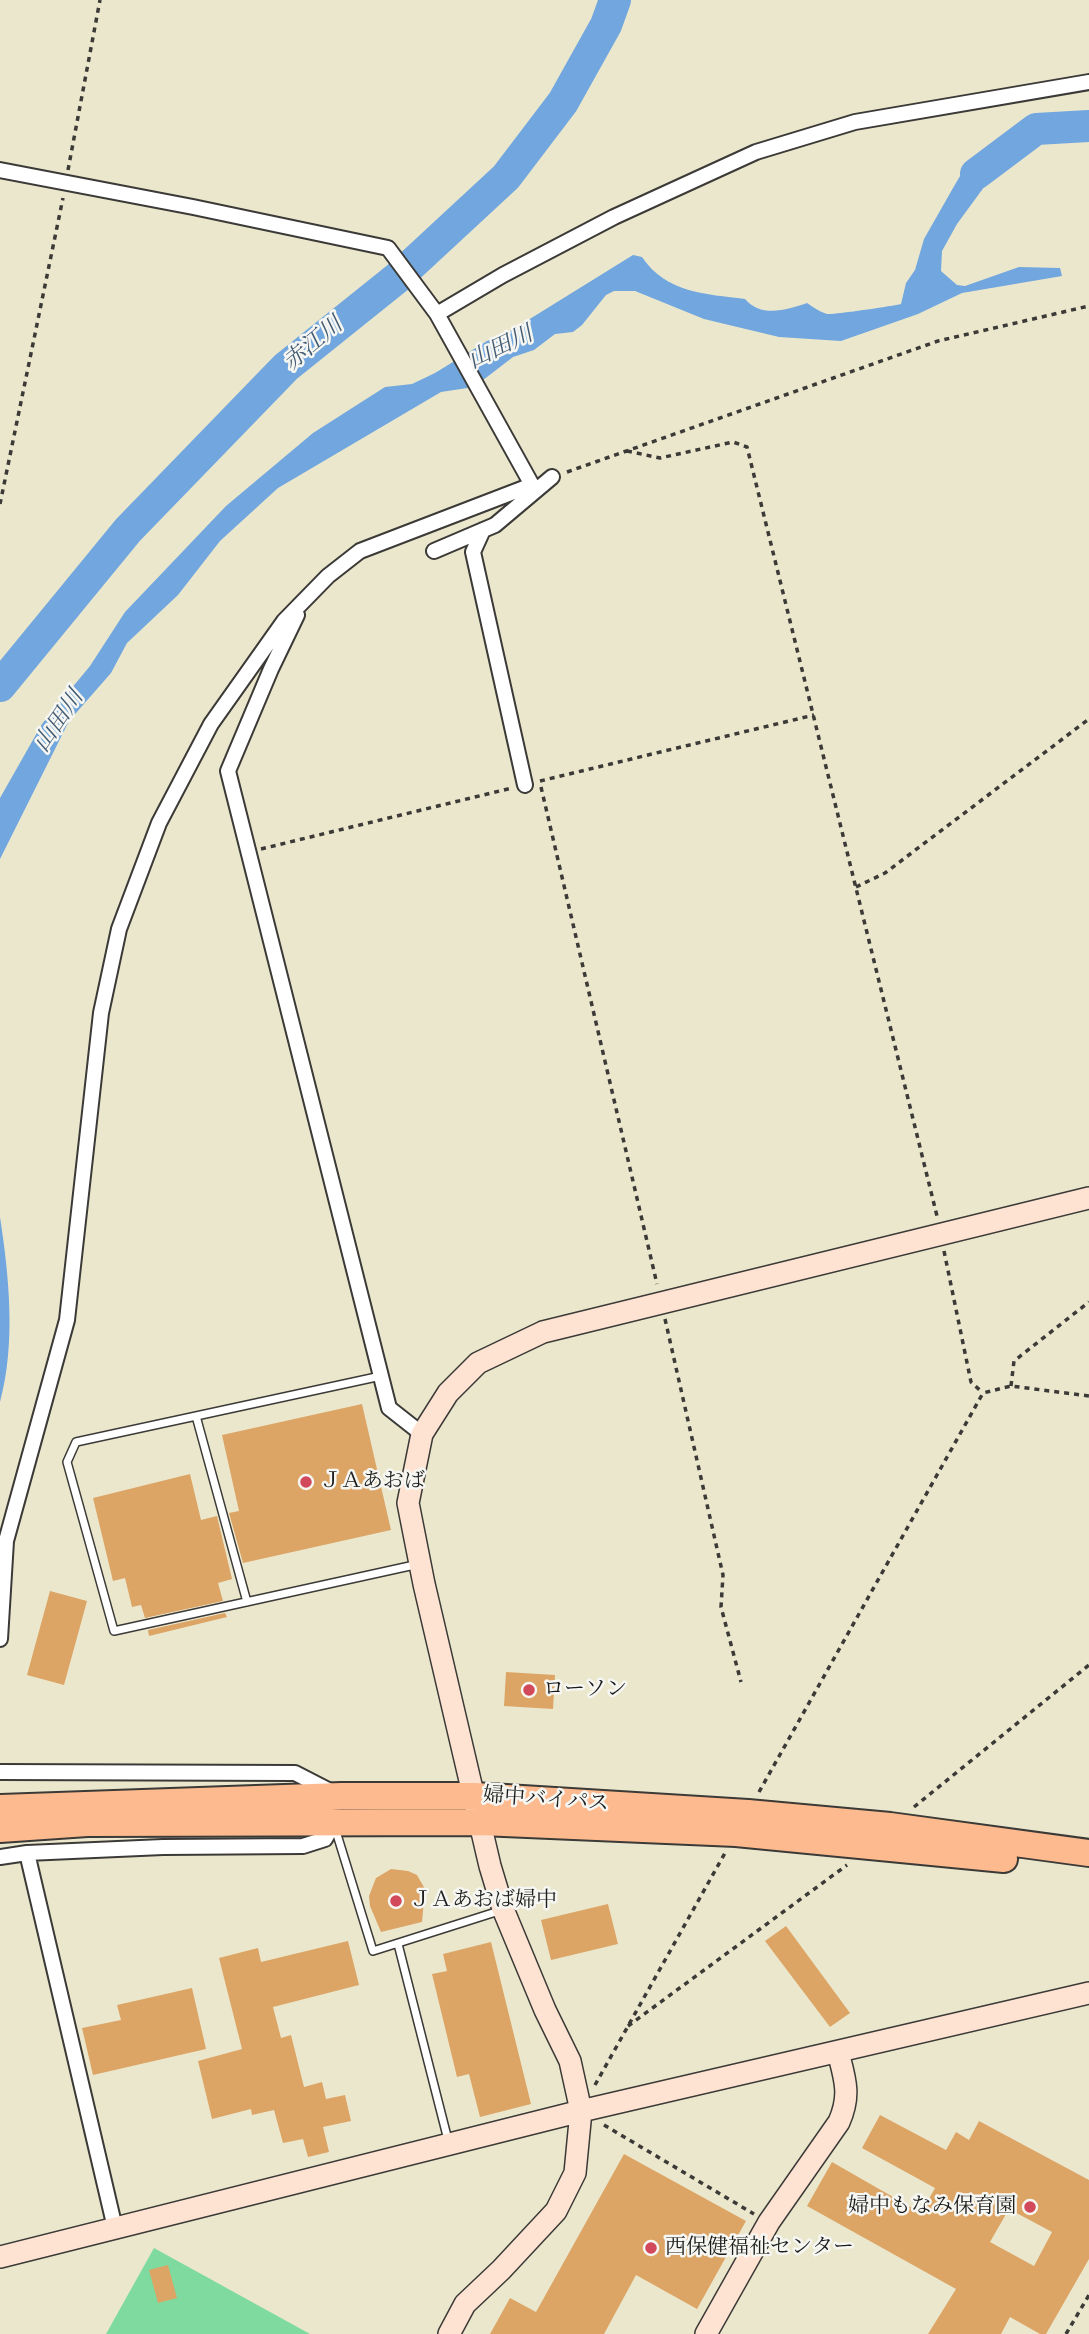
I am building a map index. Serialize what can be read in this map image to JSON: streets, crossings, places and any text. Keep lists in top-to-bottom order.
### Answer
{
  "streets": {
    "highway": ["婦中バイパス"]
  },
  "water": ["赤江川", "山田川"],
  "places": [
    "ＪＡあおば",
    "ローソン",
    "ＪＡあおば婦中",
    "婦中もなみ保育園",
    "西保健福祉センター"
  ]
}
